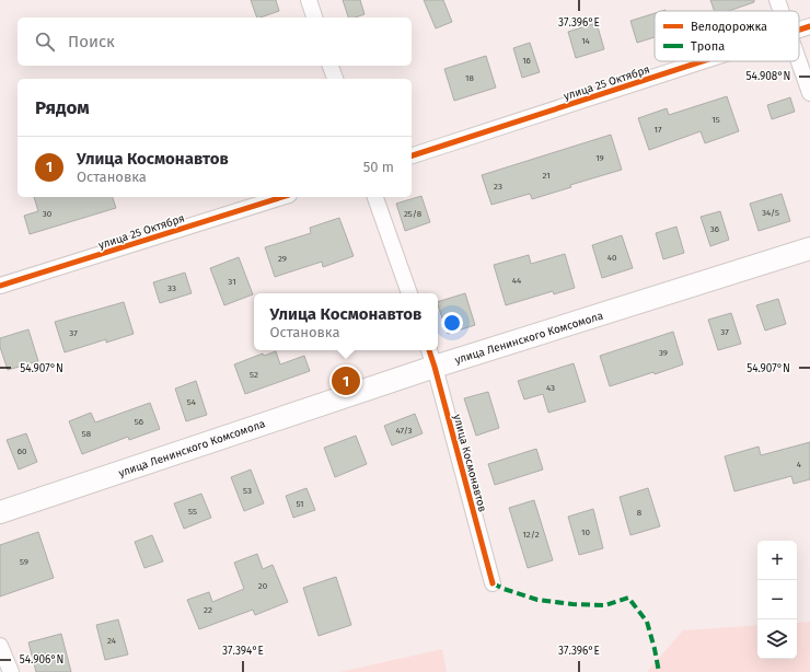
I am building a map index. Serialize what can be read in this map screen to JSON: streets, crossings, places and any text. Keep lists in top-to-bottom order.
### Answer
{
  "streets": {
    "main road": ["улица Ленинского Комсомола"],
    "street": ["улица 25 Октября", "улица Космонавтов"]
  },
  "crossings": [
    ["улица Ленинского Комсомола", "улица Космонавтов"]
  ],
  "house_numbers": [
    "14",
    "16",
    "18",
    "15",
    "17",
    "19",
    "21",
    "23",
    "34/5",
    "30",
    "25/8",
    "36",
    "40",
    "29",
    "44",
    "31",
    "33",
    "37",
    "37",
    "39",
    "52",
    "43",
    "54",
    "56",
    "47/3",
    "58",
    "60",
    "4",
    "53",
    "51",
    "55",
    "8",
    "10",
    "12/2",
    "59",
    "20",
    "22",
    "24"
  ],
  "legend": ["Велодорожка", "Тропа"],
  "page": {
    "search": "Поиск",
    "heading": "Рядом",
    "list": [
      {
        "mark": "1",
        "name": "Улица Космонавтов",
        "note": "Остановка",
        "value": "50 m"
      }
    ],
    "popup": ["Улица Космонавтов", "Остановка"],
    "pins": "1",
    "map_buttons": ["+", "−"]
  },
  "coordinates": [
    "37.396°E",
    "54.908°N",
    "54.907°N",
    "37.394°E",
    "54.906°N"
  ]
}
